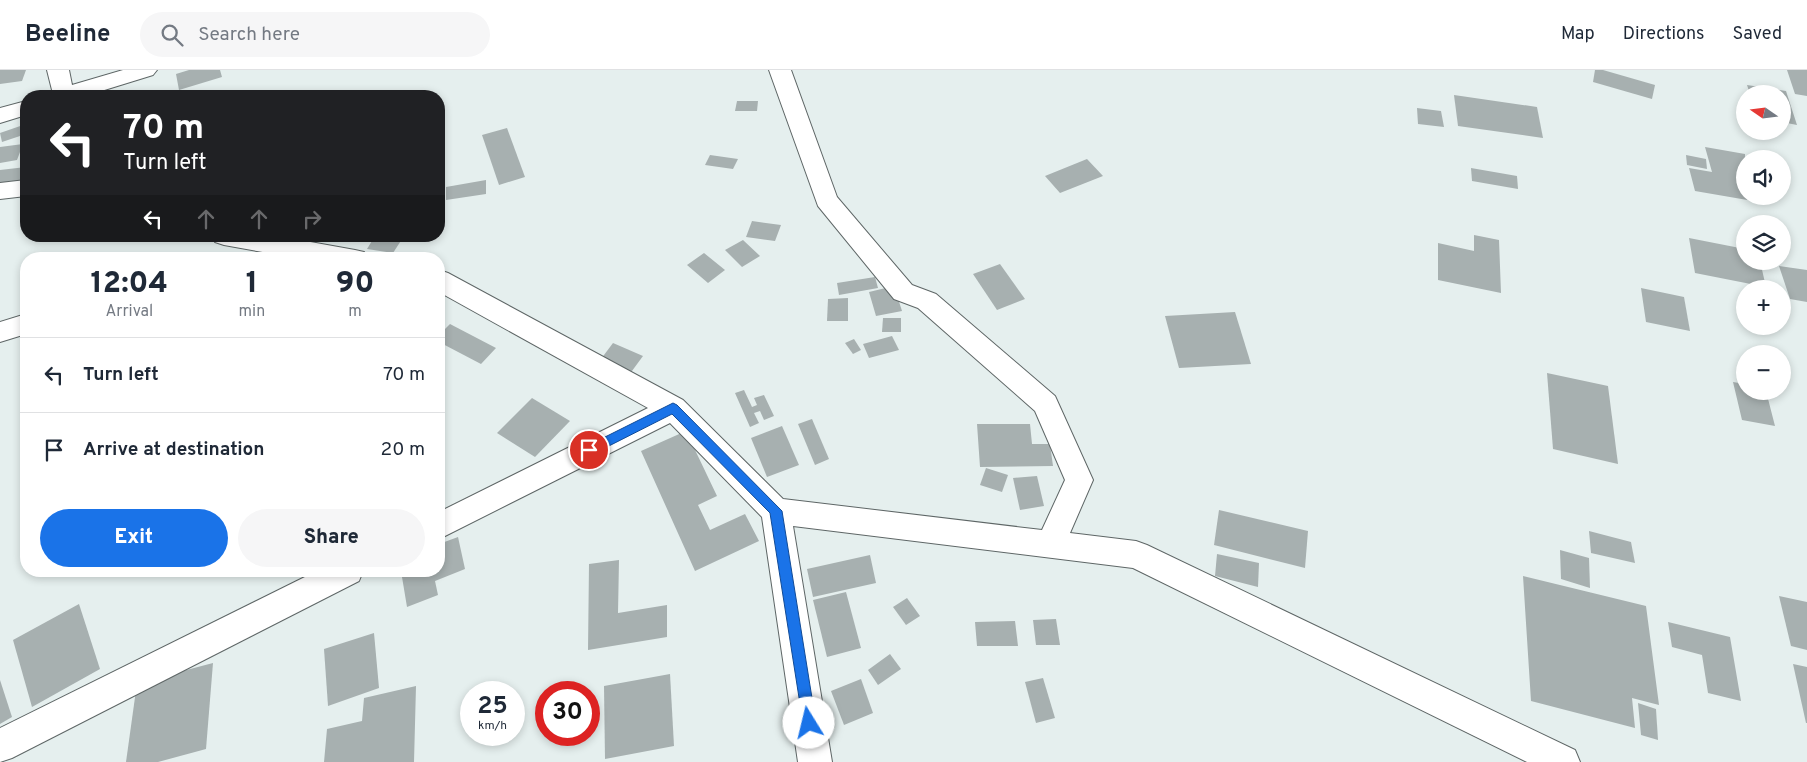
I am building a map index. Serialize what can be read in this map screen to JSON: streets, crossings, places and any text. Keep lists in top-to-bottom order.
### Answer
{
  "north": "left",
  "page": {
    "header": "Beeline",
    "search": "Search here",
    "nav": ["Map", "Directions", "Saved"],
    "map_buttons": ["+", "−"],
    "turn": ["70 m", "Turn left"],
    "eta": [
      "12:04",
      "Arrival",
      "1",
      "min",
      "90",
      "m"
    ],
    "list": [
      {
        "name": "Turn left",
        "value": "70 m"
      },
      {
        "name": "Arrive at destination",
        "value": "20 m"
      }
    ],
    "buttons": ["Exit", "Share"],
    "speed": "25 km/h",
    "limit": "30"
  }
}
